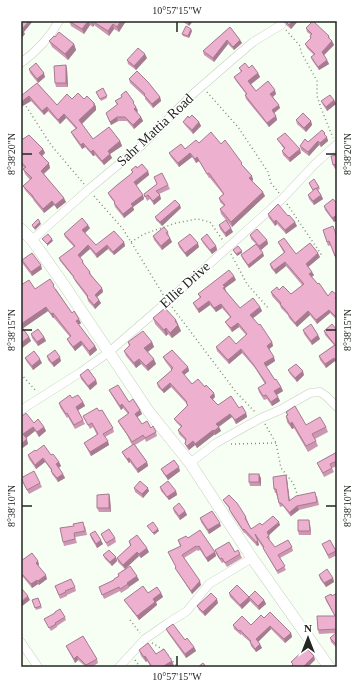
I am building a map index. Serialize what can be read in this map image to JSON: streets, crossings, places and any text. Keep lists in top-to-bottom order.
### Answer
{
  "streets": {
    "street": ["Sahr Mattia Road", "Ellie Drive"]
  },
  "north": "top",
  "coordinates": [
    "10°57'15\"W",
    "8°38'20\"N",
    "8°38'15\"N",
    "8°38'10\"N"
  ]
}
